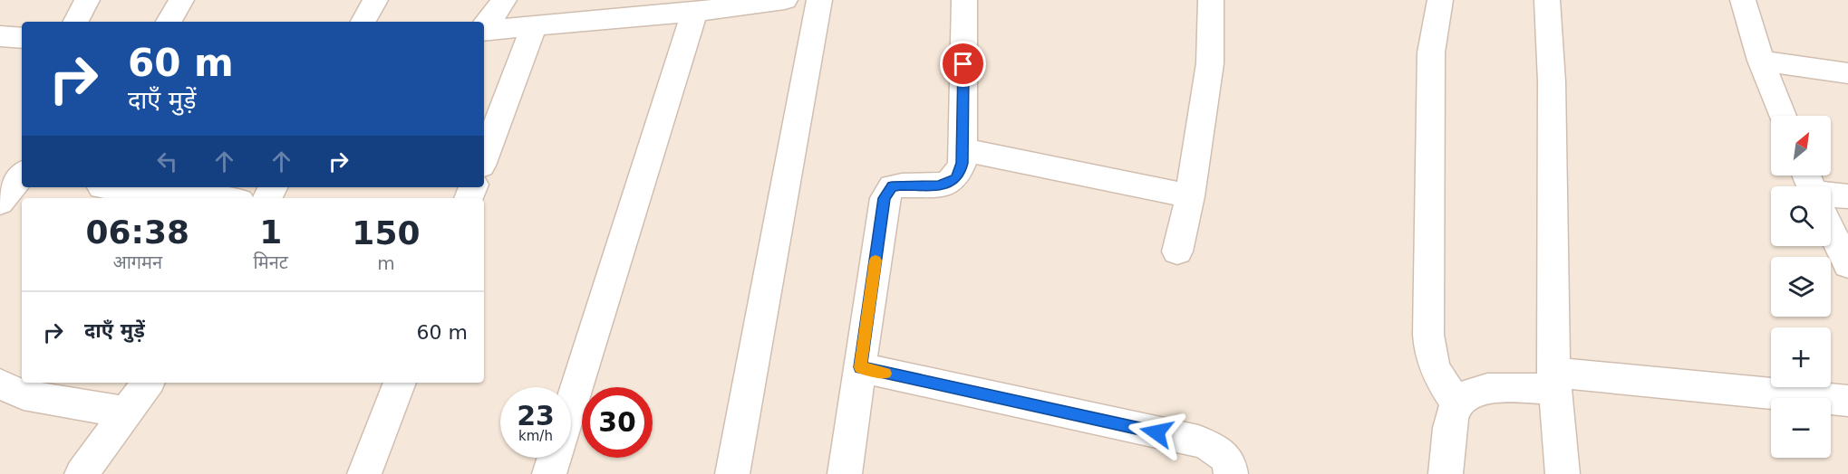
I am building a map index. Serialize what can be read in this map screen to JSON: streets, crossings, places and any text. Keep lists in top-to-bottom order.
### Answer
{
  "north": "top right",
  "page": {
    "turn": ["60 m", "दाएँ मुड़ें"],
    "map_buttons": ["+", "−"],
    "eta": [
      "06:38",
      "आगमन",
      "1",
      "मिनट",
      "150",
      "m"
    ],
    "list": [
      {
        "name": "दाएँ मुड़ें",
        "value": "60 m"
      }
    ],
    "speed": "23 km/h",
    "limit": "30"
  }
}
